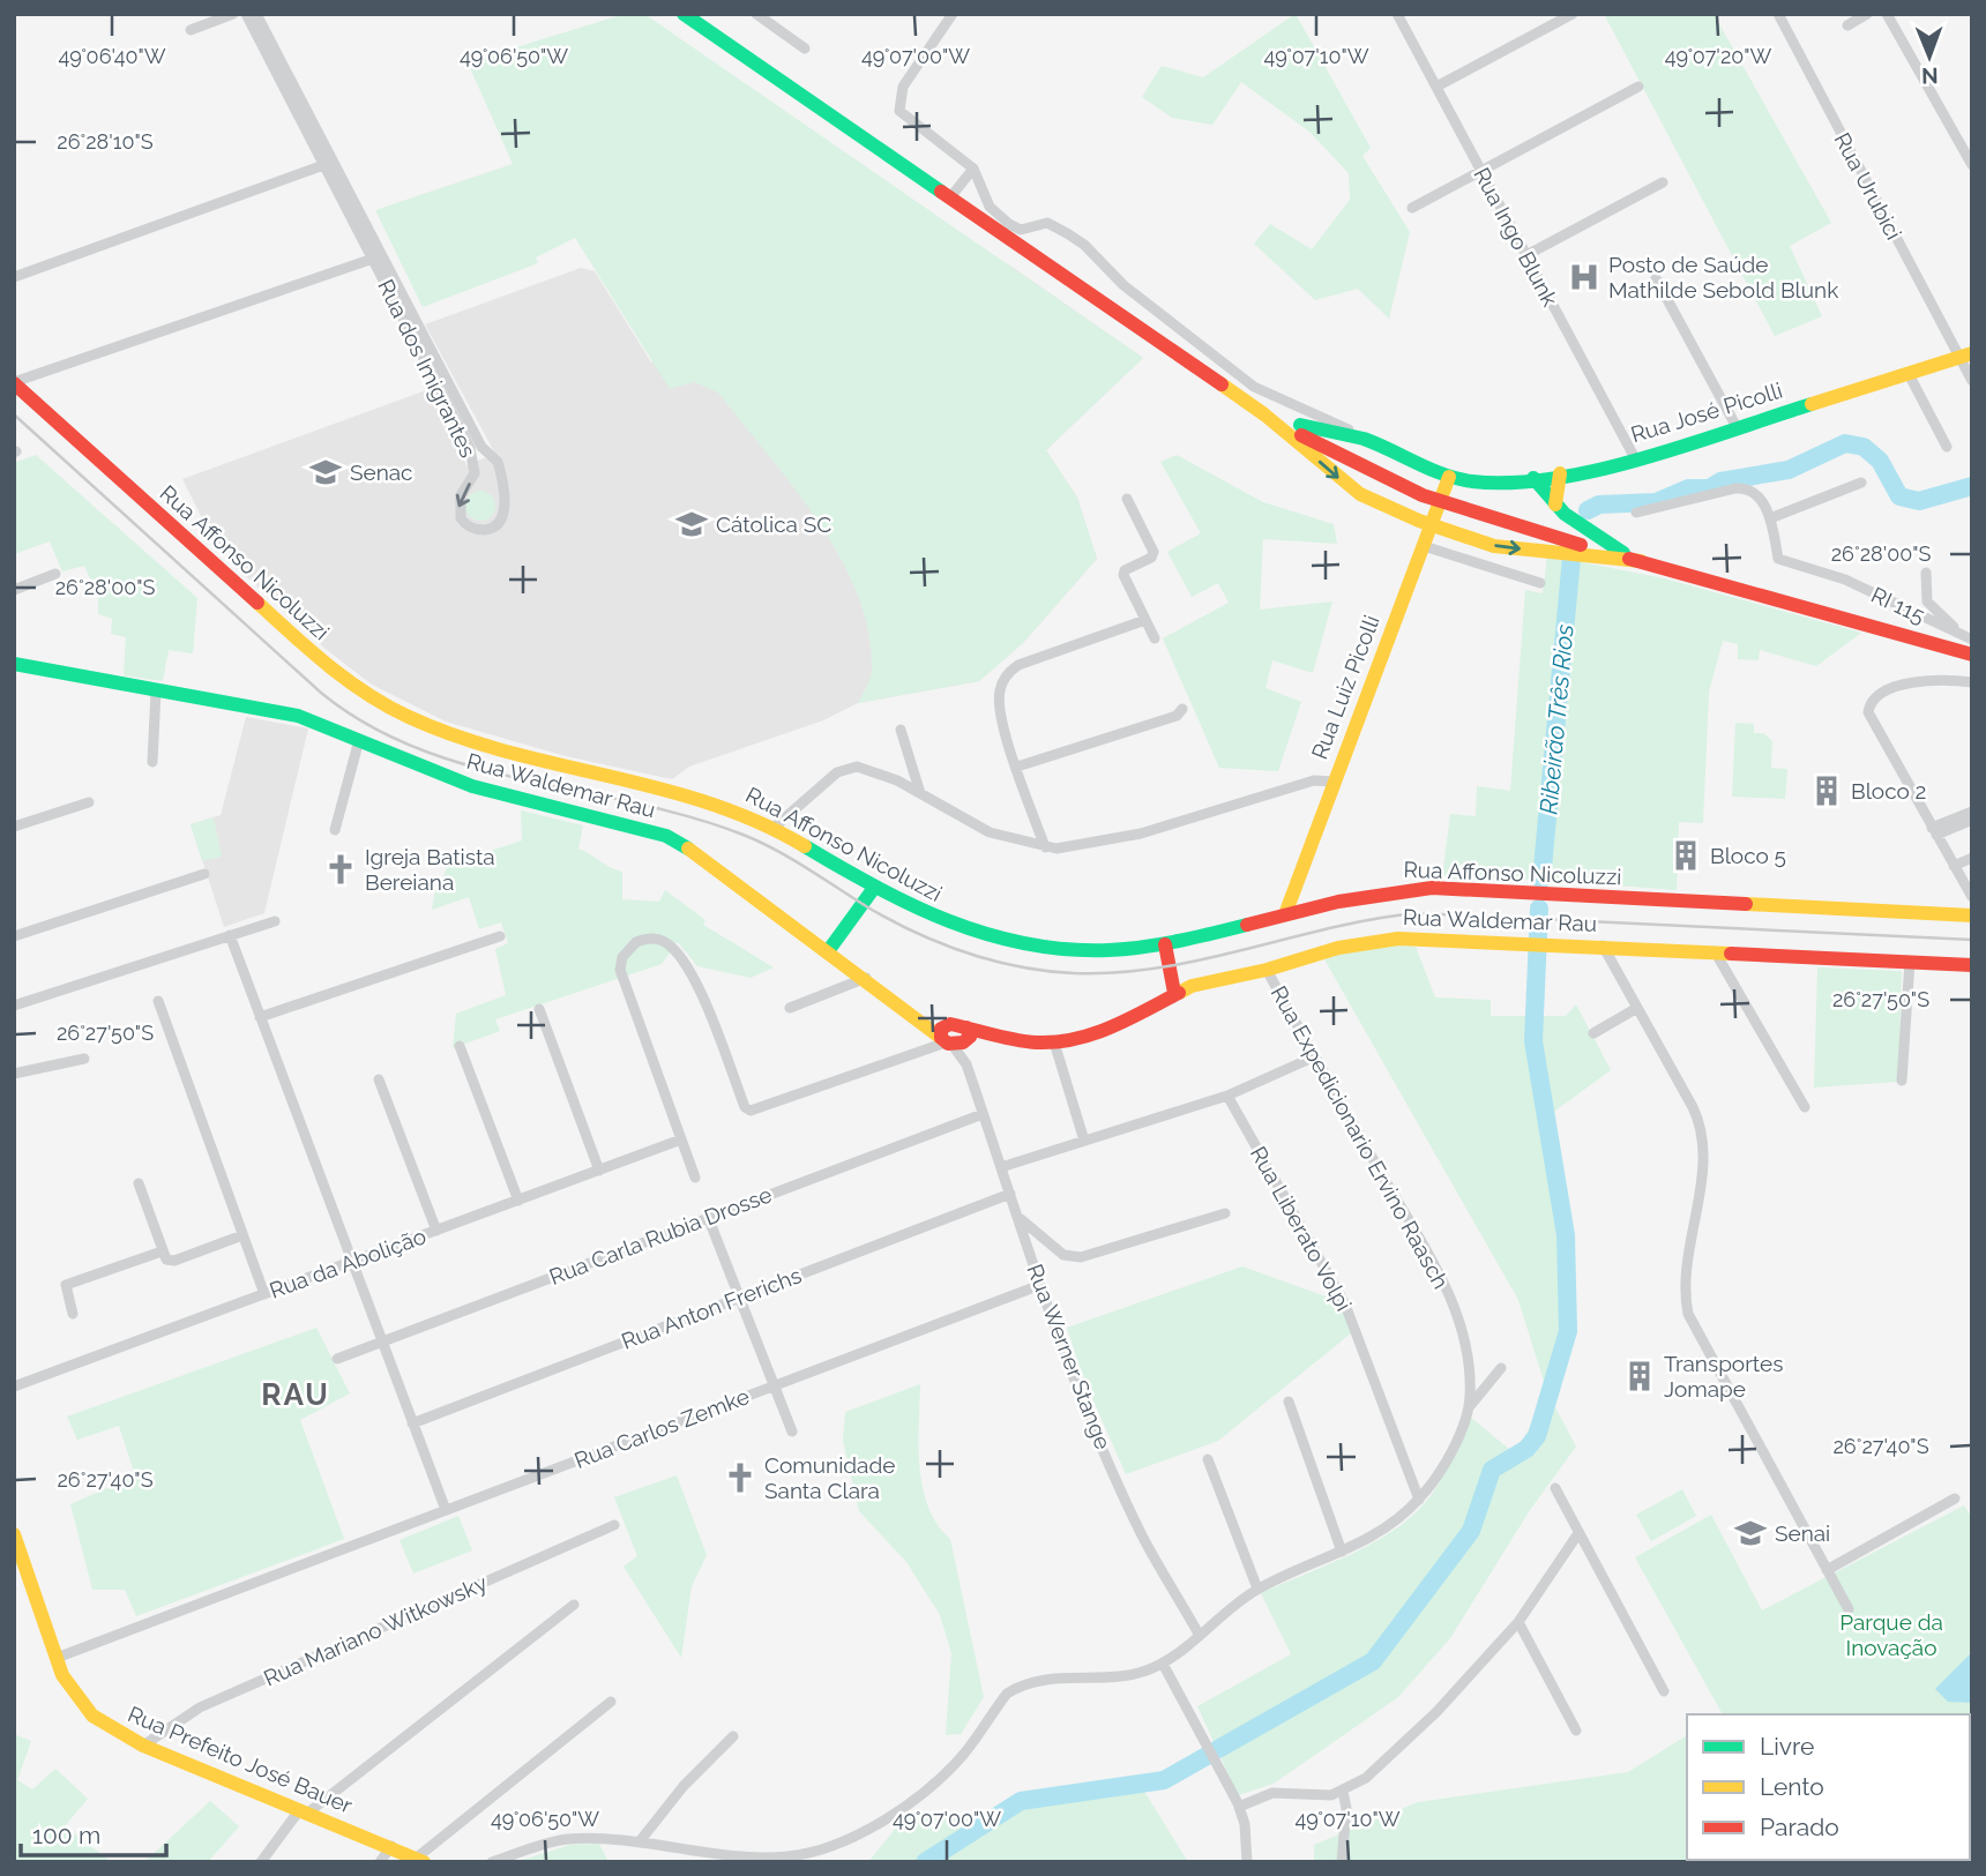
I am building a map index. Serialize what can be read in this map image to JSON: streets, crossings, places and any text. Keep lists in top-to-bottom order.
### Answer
{
  "streets": {
    "main road": [
      "Rua José Picolli",
      "Rua Affonso Nicoluzzi",
      "Rua Luiz Picolli",
      "Rua Waldemar Rau",
      "Rua Prefeito José Bauer"
    ],
    "street": [
      "Rua Urubici",
      "Rua Ingo Blunk",
      "Rua dos Imigrantes",
      "RI 115",
      "Rua Expedicionario Ervino Raasch",
      "Rua Liberato Volpi",
      "Rua Carla Rubia Drosse",
      "Rua da Abolição",
      "Rua Anton Frerichs",
      "Rua Werner Stange",
      "Rua Carlos Zemke",
      "Rua Mariano Witkowsky"
    ]
  },
  "crossings": [
    ["Rua Urubici", "Rua José Picolli"],
    ["Rua Ingo Blunk", "Rua José Picolli"],
    ["Rua José Picolli", "Rua Luiz Picolli"],
    ["Rua Affonso Nicoluzzi", "Rua Luiz Picolli"],
    ["Rua Waldemar Rau", "Rua Expedicionario Ervino Raasch"],
    ["Rua Waldemar Rau", "Rua Werner Stange"],
    ["Rua Expedicionario Ervino Raasch", "Rua Liberato Volpi"],
    ["Rua Expedicionario Ervino Raasch", "Rua Werner Stange"],
    ["Rua Carla Rubia Drosse", "Rua Werner Stange"],
    ["Rua Anton Frerichs", "Rua Werner Stange"],
    ["Rua Werner Stange", "Rua Carlos Zemke"],
    ["Rua Carlos Zemke", "Rua Prefeito José Bauer"],
    ["Rua Mariano Witkowsky", "Rua Prefeito José Bauer"]
  ],
  "districts": ["RAU"],
  "water": ["Ribeirão Três Rios"],
  "parks": ["Parque da Inovação"],
  "places": {
    "hospital": ["Posto de Saúde Mathilde Sebold Blunk"],
    "school or university": ["Senac", "Cátolica SC", "Senai"],
    "building": ["Bloco 2", "Bloco 5", "Transportes Jomape"],
    "church": ["Igreja Batista Bereiana", "Comunidade Santa Clara"]
  },
  "legend": ["Livre", "Lento", "Parado"],
  "scale_bar": "100 m",
  "north": "bottom",
  "coordinates": [
    "49°06'40\"W",
    "49°06'50\"W",
    "49°07'00\"W",
    "49°07'10\"W",
    "49°07'20\"W",
    "26°28'10\"S",
    "26°28'00\"S",
    "26°27'50\"S",
    "26°27'40\"S"
  ]
}
